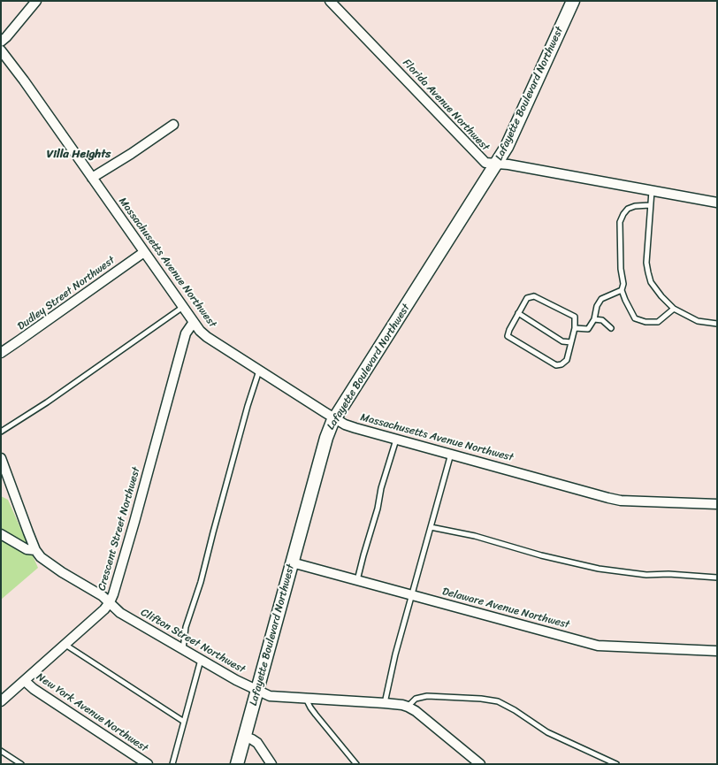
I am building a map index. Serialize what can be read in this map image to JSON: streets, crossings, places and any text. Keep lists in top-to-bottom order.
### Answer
{
  "streets": {
    "main road": ["Lafayette Boulevard Northwest"],
    "street": [
      "Florida Avenue Northwest",
      "Massachusetts Avenue Northwest",
      "Dudley Street Northwest",
      "Crescent Street Northwest",
      "Delaware Avenue Northwest",
      "Clifton Street Northwest",
      "New York Avenue Northwest"
    ]
  },
  "crossings": [
    ["Lafayette Boulevard Northwest", "Florida Avenue Northwest"],
    ["Lafayette Boulevard Northwest", "Massachusetts Avenue Northwest"],
    ["Lafayette Boulevard Northwest", "Delaware Avenue Northwest"],
    ["Lafayette Boulevard Northwest", "Clifton Street Northwest"],
    ["Massachusetts Avenue Northwest", "Dudley Street Northwest"],
    ["Massachusetts Avenue Northwest", "Crescent Street Northwest"],
    ["Crescent Street Northwest", "Clifton Street Northwest"],
    ["Crescent Street Northwest", "New York Avenue Northwest"]
  ],
  "districts": ["Villa Heights"]
}
